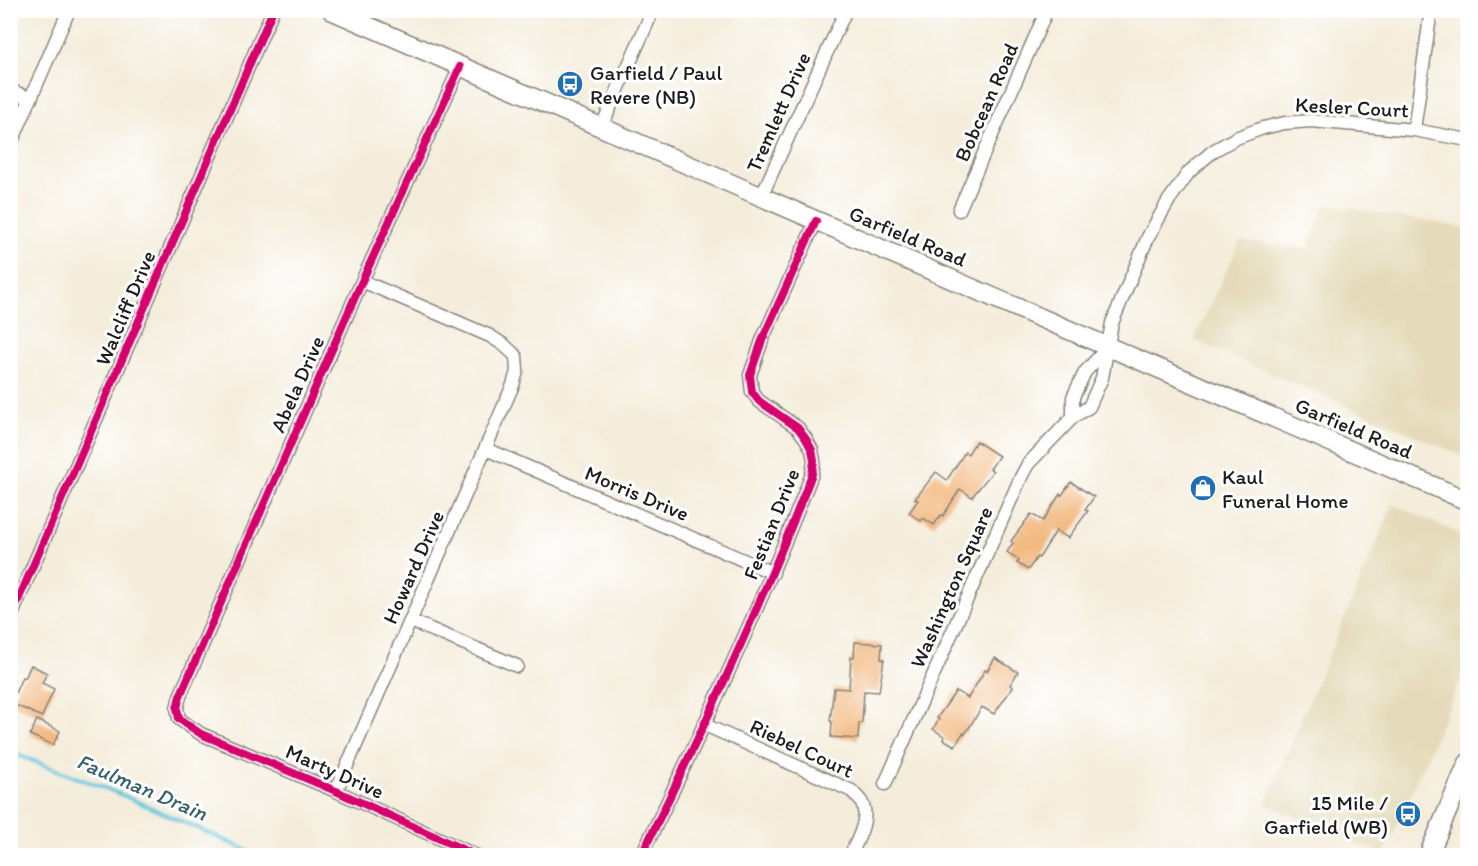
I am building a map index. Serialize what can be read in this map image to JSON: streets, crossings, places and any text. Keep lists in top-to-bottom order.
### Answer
{
  "streets": {
    "main road": ["Garfield Road"],
    "street": [
      "Bobcean Road",
      "Kesler Court",
      "Tremlett Drive",
      "Walcliff Drive",
      "Abela Drive",
      "Morris Drive",
      "Festian Drive",
      "Howard Drive",
      "Washington Square",
      "Riebel Court",
      "Marty Drive"
    ]
  },
  "crossings": [
    ["Kesler Court", "Garfield Road"],
    ["Kesler Court", "Washington Square"],
    ["Tremlett Drive", "Garfield Road"],
    ["Garfield Road", "Abela Drive"],
    ["Garfield Road", "Festian Drive"],
    ["Garfield Road", "Washington Square"],
    ["Abela Drive", "Howard Drive"],
    ["Abela Drive", "Marty Drive"],
    ["Morris Drive", "Festian Drive"],
    ["Morris Drive", "Howard Drive"],
    ["Festian Drive", "Riebel Court"],
    ["Howard Drive", "Marty Drive"]
  ],
  "water": ["Faulman Drain"],
  "places": {
    "bus stop": ["Garfield / Paul Revere (NB)", "15 Mile / Garfield (WB)"],
    "shop": ["Kaul Funeral Home"]
  }
}
